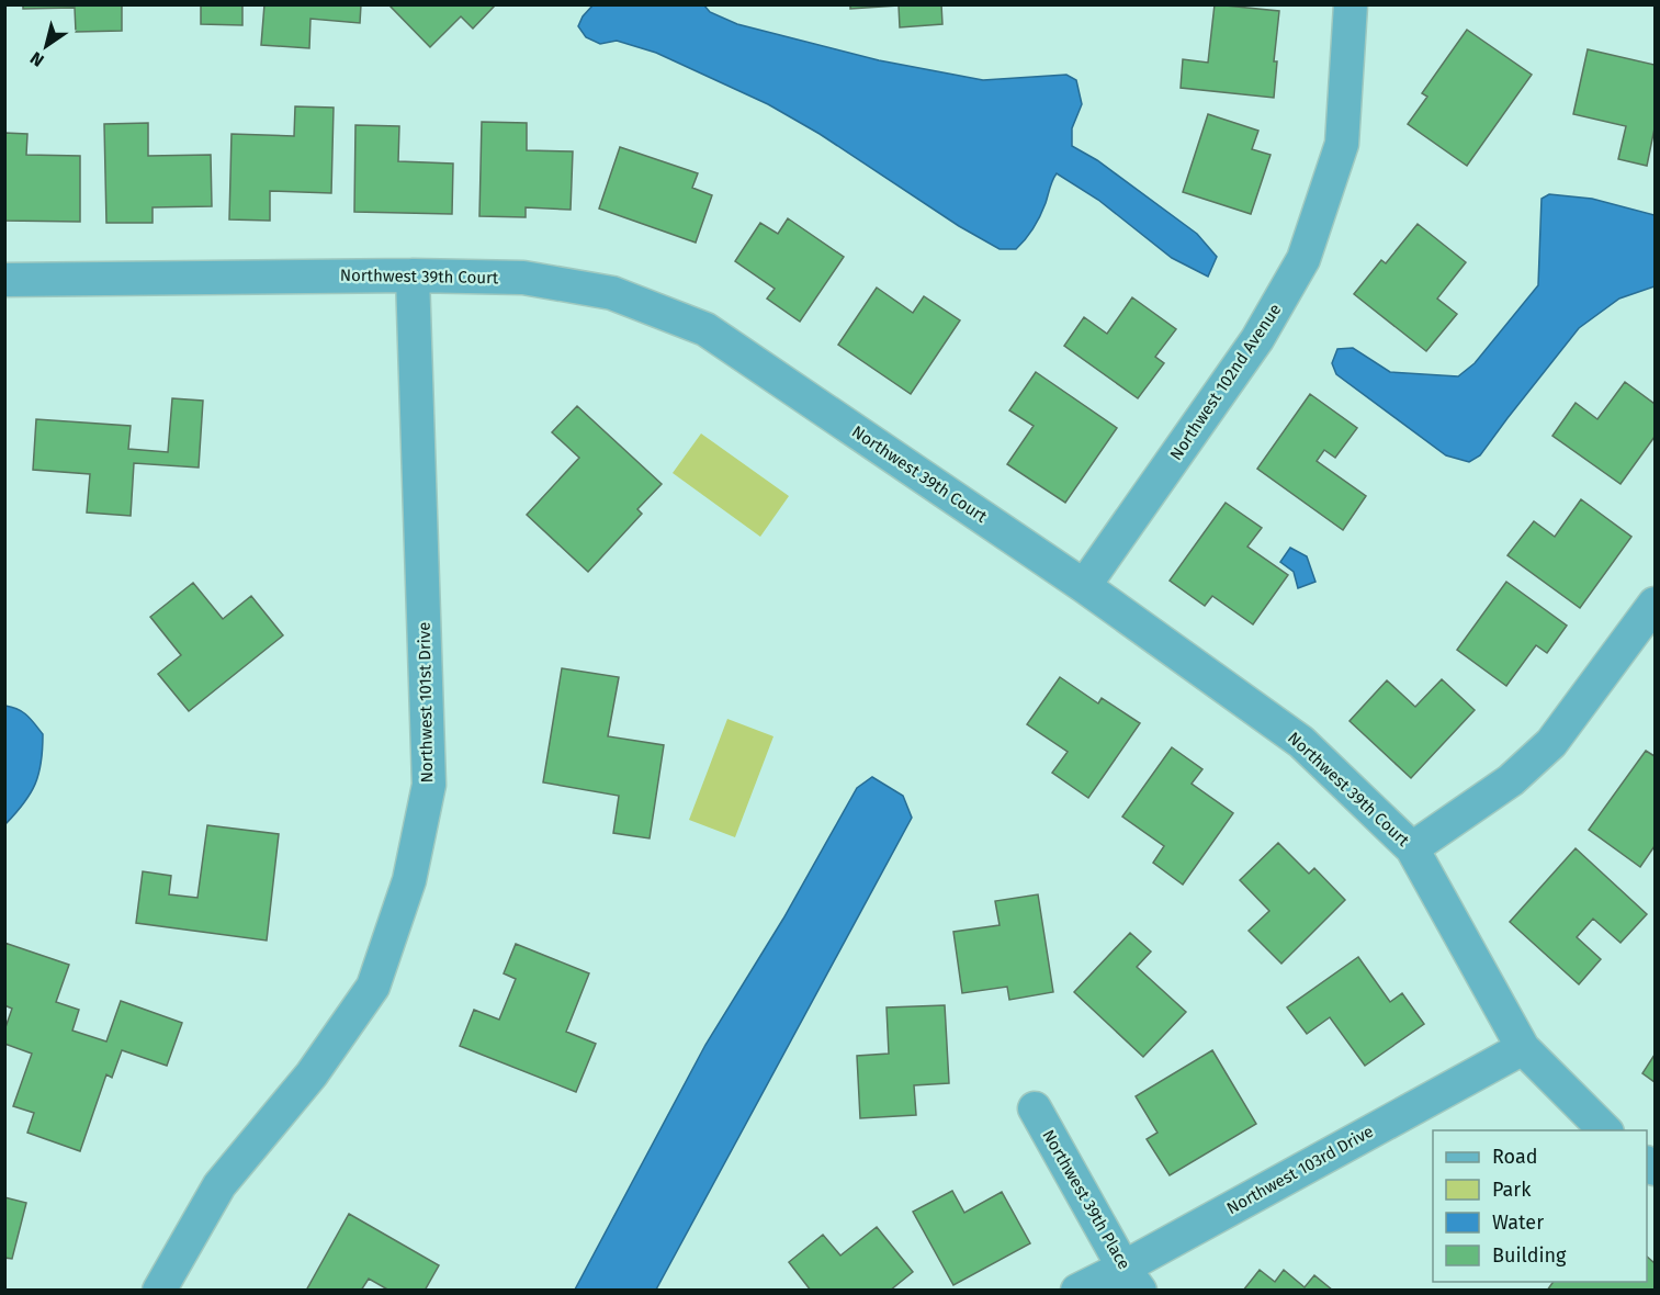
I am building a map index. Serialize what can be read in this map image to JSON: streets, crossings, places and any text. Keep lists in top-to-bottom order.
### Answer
{
  "streets": {
    "street": [
      "Northwest 39th Court",
      "Northwest 102nd Avenue",
      "Northwest 101st Drive",
      "Northwest 103rd Drive",
      "Northwest 39th Place"
    ]
  },
  "crossings": [
    ["Northwest 39th Court", "Northwest 102nd Avenue"],
    ["Northwest 39th Court", "Northwest 101st Drive"],
    ["Northwest 39th Court", "Northwest 103rd Drive"],
    ["Northwest 103rd Drive", "Northwest 39th Place"]
  ],
  "legend": [
    "Road",
    "Park",
    "Water",
    "Building"
  ],
  "north": "bottom left"
}
